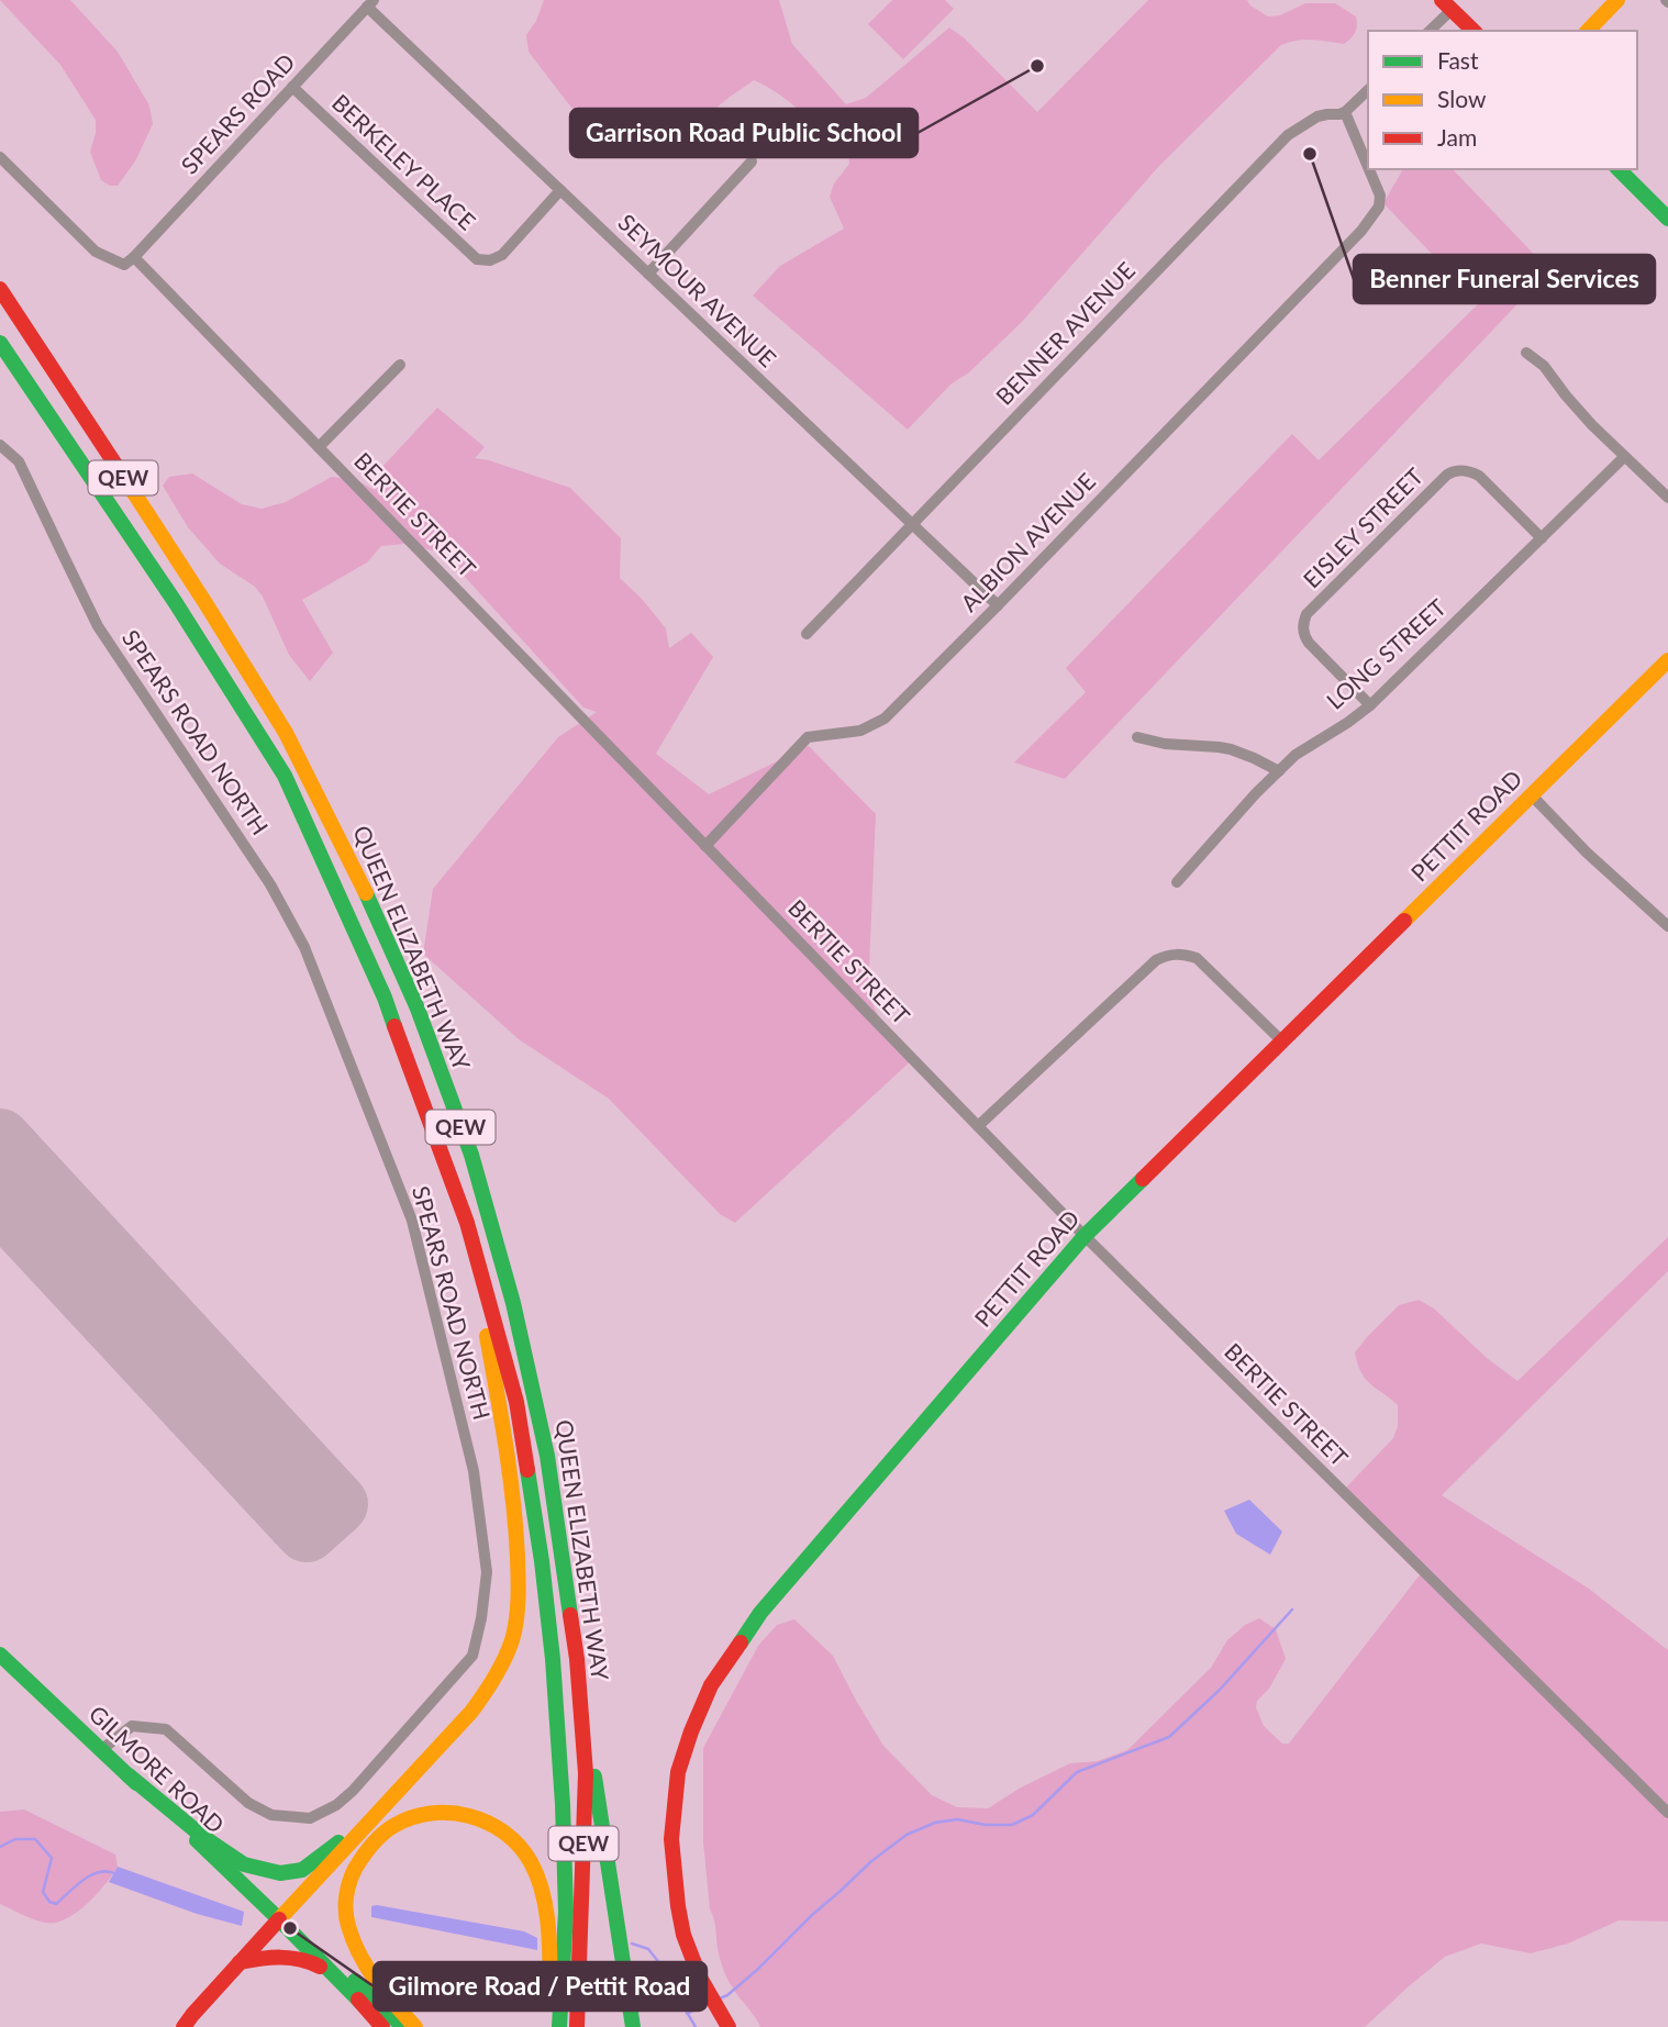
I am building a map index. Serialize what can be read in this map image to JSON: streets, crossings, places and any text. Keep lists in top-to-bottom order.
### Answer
{
  "streets": {
    "main road": [
      "QEW",
      "PETTIT ROAD",
      "QUEEN ELIZABETH WAY",
      "GILMORE ROAD"
    ],
    "street": [
      "SPEARS ROAD",
      "BERKELEY PLACE",
      "SEYMOUR AVENUE",
      "BENNER AVENUE",
      "BERTIE STREET",
      "EISLEY STREET",
      "ALBION AVENUE",
      "LONG STREET",
      "SPEARS ROAD NORTH"
    ]
  },
  "crossings": [
    ["SPEARS ROAD", "BERKELEY PLACE"],
    ["SPEARS ROAD", "SEYMOUR AVENUE"],
    ["SPEARS ROAD", "BERTIE STREET"],
    ["BERKELEY PLACE", "SEYMOUR AVENUE"],
    ["SEYMOUR AVENUE", "BENNER AVENUE"],
    ["SEYMOUR AVENUE", "ALBION AVENUE"],
    ["BENNER AVENUE", "ALBION AVENUE"],
    ["BERTIE STREET", "ALBION AVENUE"],
    ["BERTIE STREET", "PETTIT ROAD"],
    ["EISLEY STREET", "LONG STREET"],
    ["SPEARS ROAD NORTH", "GILMORE ROAD"]
  ],
  "places": ["Garrison Road Public School", "Benner Funeral Services", "Gilmore Road / Pettit Road"],
  "legend": ["Fast", "Slow", "Jam"]
}
